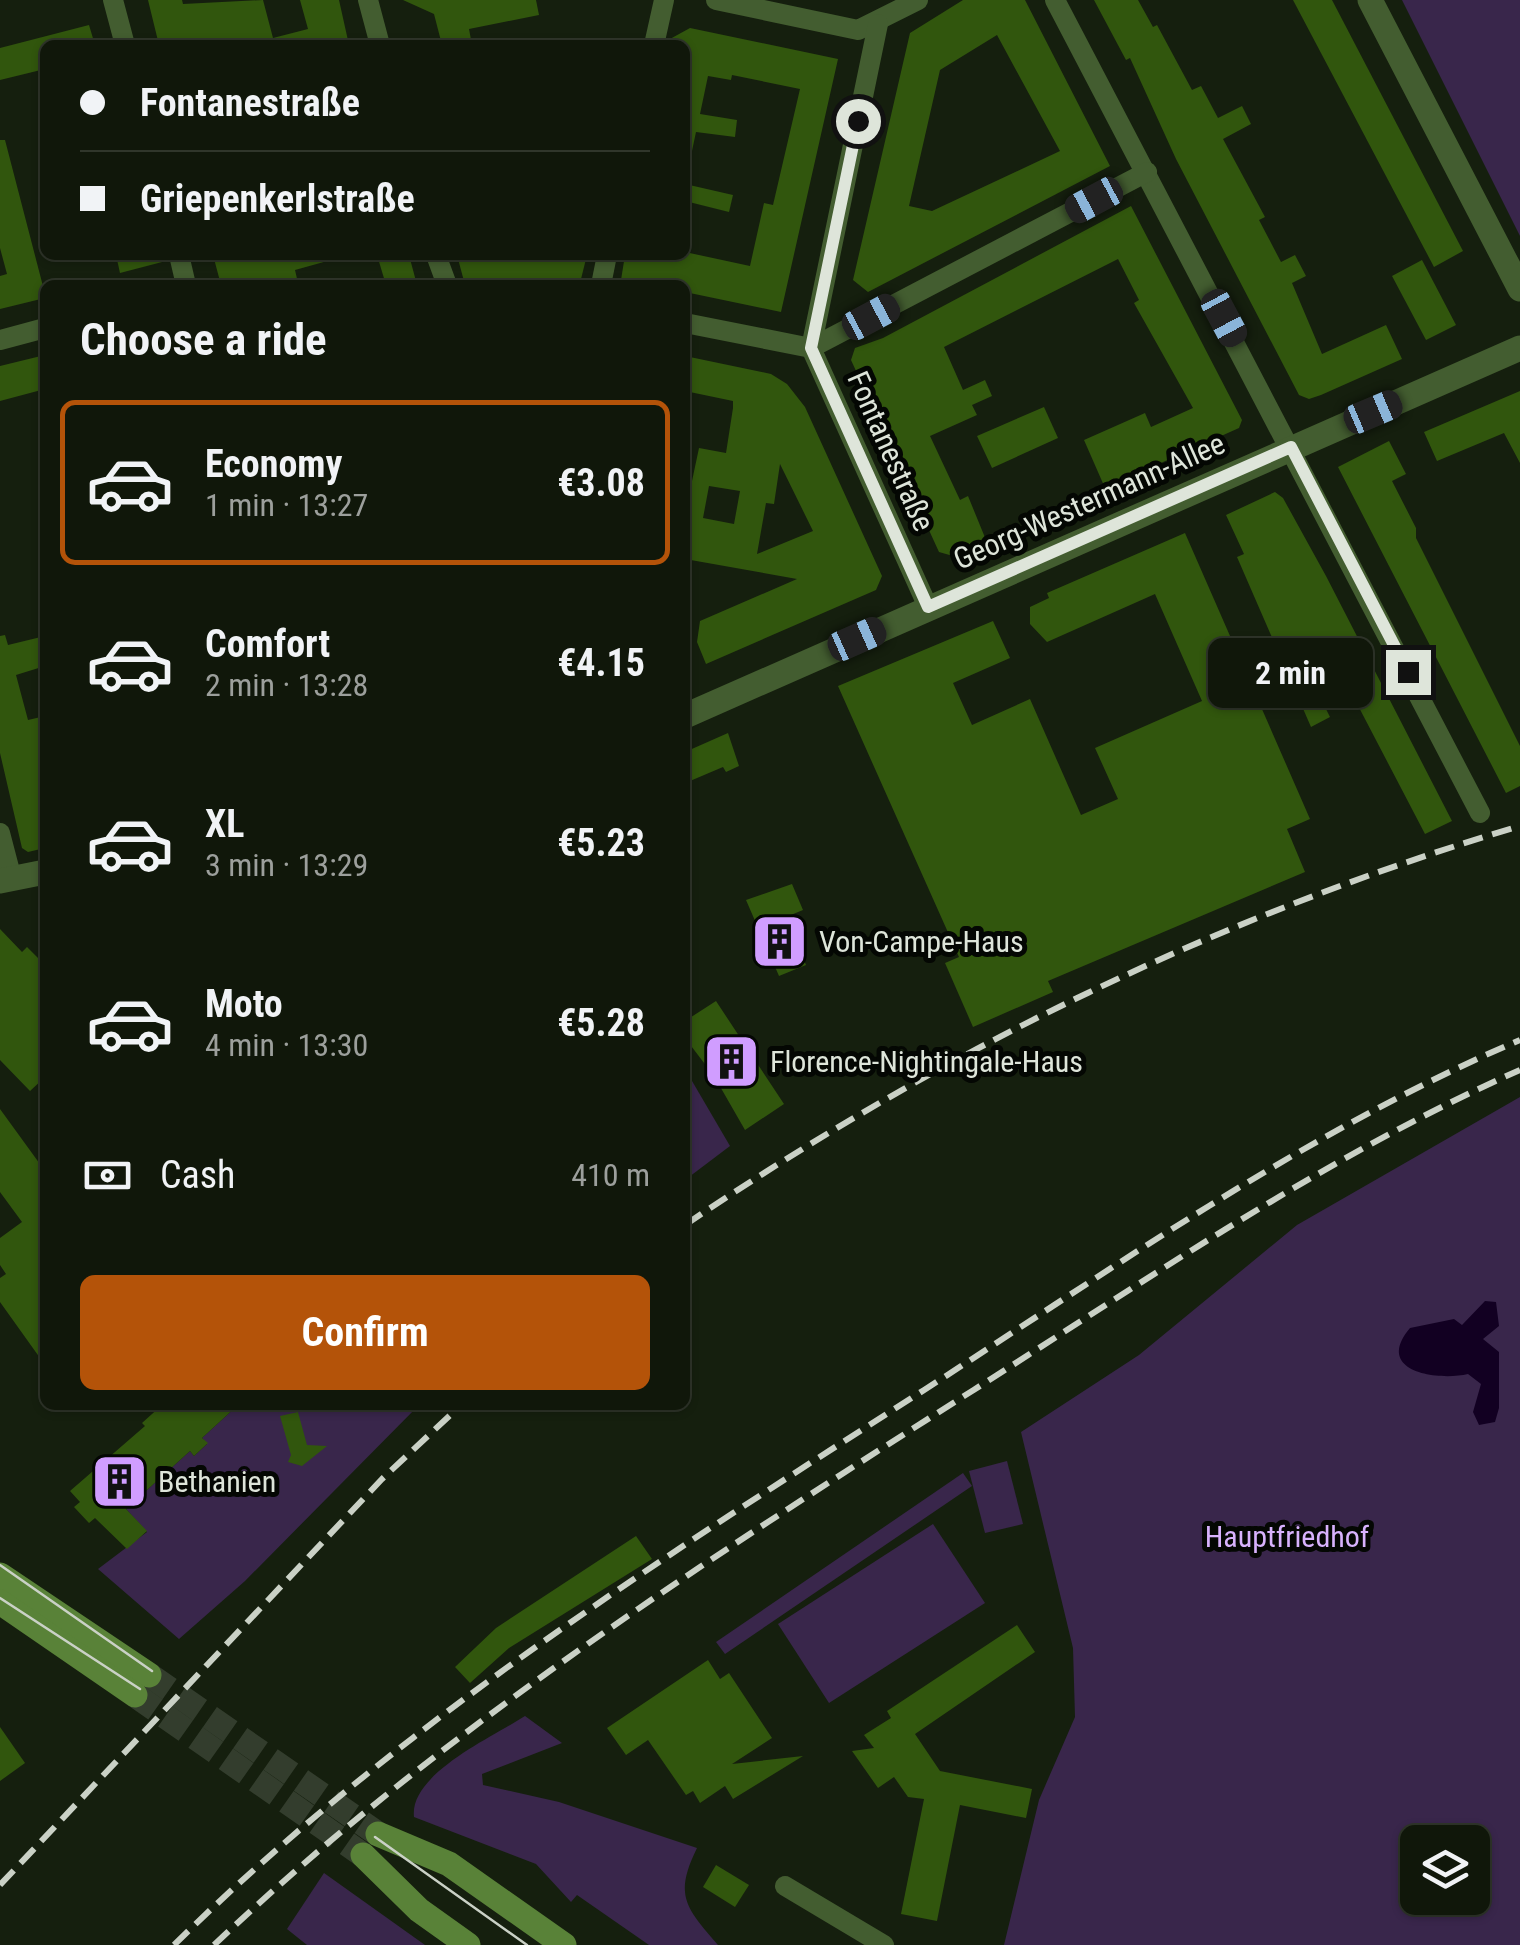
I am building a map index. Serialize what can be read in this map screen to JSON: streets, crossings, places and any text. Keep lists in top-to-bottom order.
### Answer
{
  "streets": {
    "street": ["Fontanestraße", "Georg-Westermann-Allee"]
  },
  "crossings": [
    ["Fontanestraße", "Georg-Westermann-Allee"]
  ],
  "parks": ["Hauptfriedhof"],
  "places": {
    "building": ["Von-Campe-Haus", "Florence-Nightingale-Haus", "Bethanien"]
  },
  "page": {
    "banner": ["Fontanestraße", "Griepenkerlstraße"],
    "heading": "Choose a ride",
    "list": [
      {
        "name": "Economy",
        "note": "1 min · 13:27",
        "value": "€3.08"
      },
      {
        "name": "Comfort",
        "note": "2 min · 13:28",
        "value": "€4.15"
      },
      {
        "name": "XL",
        "note": "3 min · 13:29",
        "value": "€5.23"
      },
      {
        "name": "Moto",
        "note": "4 min · 13:30",
        "value": "€5.28"
      }
    ],
    "bubble": "2 min",
    "pay": ["Cash", "410 m"],
    "buttons": "Confirm"
  }
}
